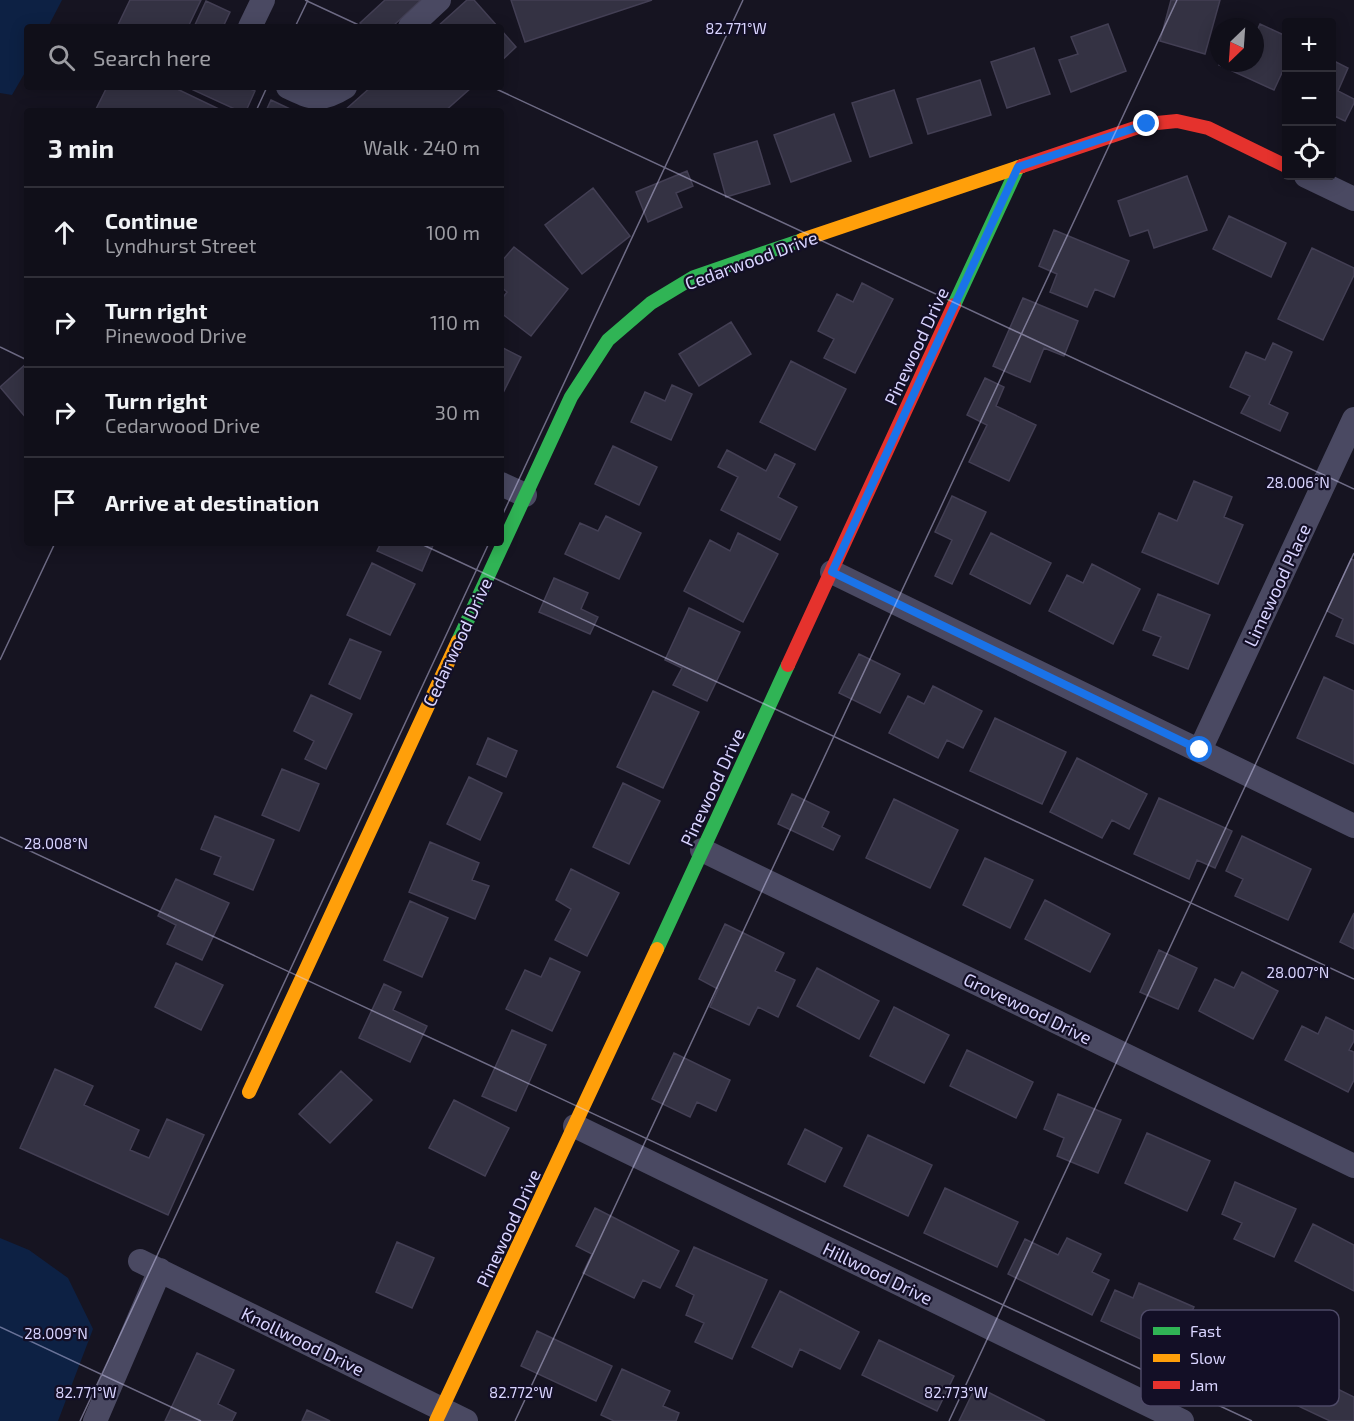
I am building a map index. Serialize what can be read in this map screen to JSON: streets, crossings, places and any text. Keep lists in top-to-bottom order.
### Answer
{
  "streets": {
    "street": [
      "Cedarwood Drive",
      "Pinewood Drive",
      "Limewood Place",
      "Grovewood Drive",
      "Hillwood Drive",
      "Knollwood Drive"
    ]
  },
  "crossings": [
    ["Cedarwood Drive", "Pinewood Drive"],
    ["Pinewood Drive", "Grovewood Drive"],
    ["Pinewood Drive", "Hillwood Drive"],
    ["Pinewood Drive", "Knollwood Drive"]
  ],
  "legend": ["Fast", "Slow", "Jam"],
  "north": "bottom left",
  "page": {
    "map_buttons": ["+", "−"],
    "search": "Search here",
    "heading": ["3 min", "Walk · 240 m"],
    "list": [
      ["Continue", "Lyndhurst Street", "100 m"],
      ["Turn right", "Pinewood Drive", "110 m"],
      ["Turn right", "Cedarwood Drive", "30 m"],
      "Arrive at destination"
    ]
  },
  "coordinates": [
    "82.771°W",
    "28.006°N",
    "28.008°N",
    "28.007°N",
    "28.009°N",
    "82.772°W",
    "82.773°W"
  ]
}
